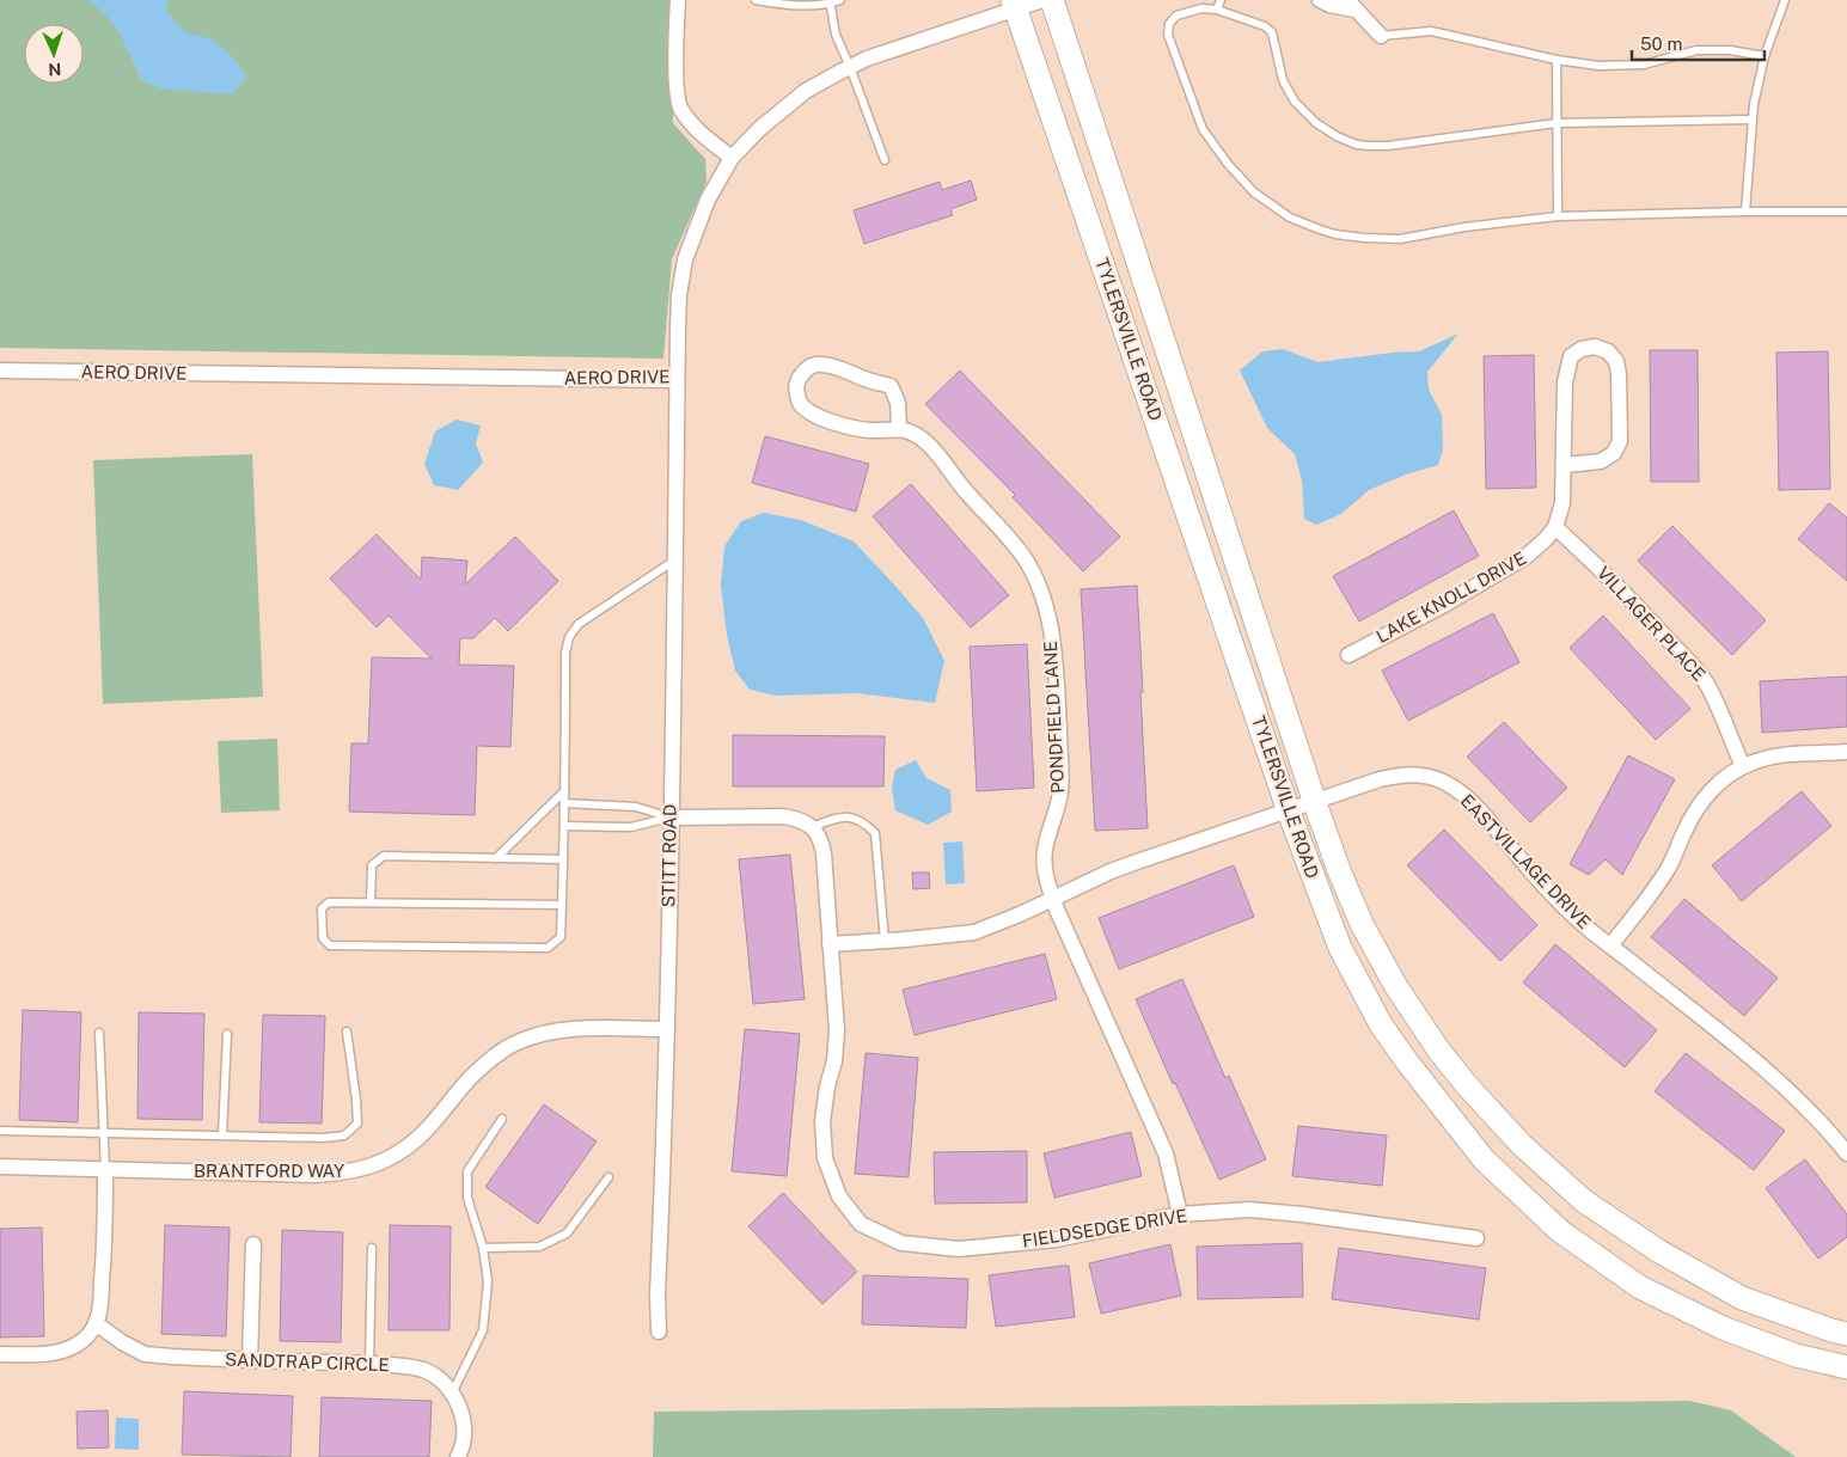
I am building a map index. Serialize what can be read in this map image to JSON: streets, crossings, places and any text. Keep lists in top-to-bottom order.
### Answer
{
  "streets": {
    "main road": ["TYLERSVILLE ROAD"],
    "street": [
      "AERO DRIVE",
      "LAKE KNOLL DRIVE",
      "VILLAGER PLACE",
      "PONDFIELD LANE",
      "STITT ROAD",
      "EASTVILLAGE DRIVE",
      "BRANTFORD WAY",
      "FIELDSEDGE DRIVE",
      "SANDTRAP CIRCLE"
    ]
  },
  "crossings": [
    ["TYLERSVILLE ROAD", "AERO DRIVE"],
    ["TYLERSVILLE ROAD", "EASTVILLAGE DRIVE"],
    ["AERO DRIVE", "STITT ROAD"],
    ["LAKE KNOLL DRIVE", "VILLAGER PLACE"],
    ["PONDFIELD LANE", "EASTVILLAGE DRIVE"],
    ["PONDFIELD LANE", "FIELDSEDGE DRIVE"],
    ["STITT ROAD", "BRANTFORD WAY"],
    ["EASTVILLAGE DRIVE", "FIELDSEDGE DRIVE"]
  ],
  "scale_bar": "50 m",
  "north": "bottom"
}
